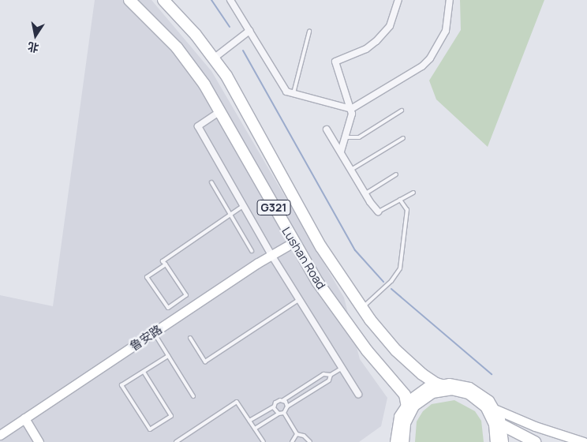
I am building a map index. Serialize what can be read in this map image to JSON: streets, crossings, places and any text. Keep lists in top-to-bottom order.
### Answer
{
  "streets": {
    "highway": ["G321", "Lushan Road"],
    "street": ["鲁安路"]
  },
  "crossings": [
    ["Lushan Road", "鲁安路"]
  ],
  "north": "bottom"
}
